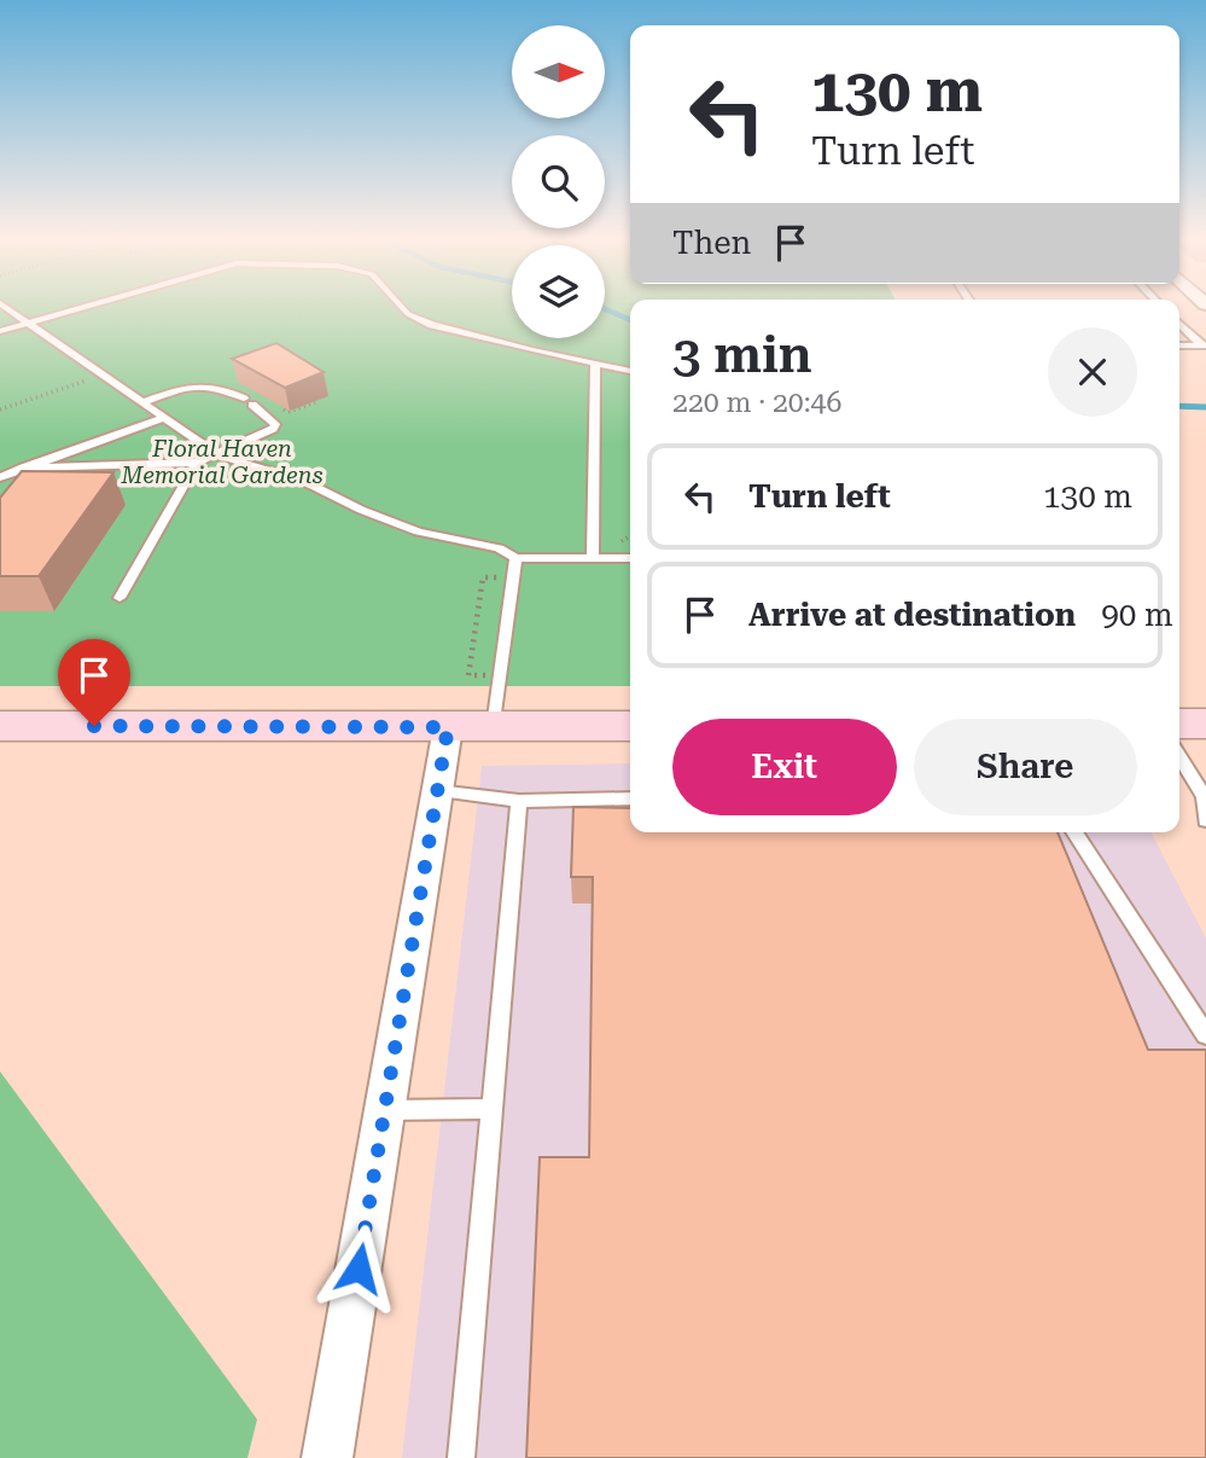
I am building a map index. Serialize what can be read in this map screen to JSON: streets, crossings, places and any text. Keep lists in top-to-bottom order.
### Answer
{
  "parks": ["Floral Haven Memorial Gardens"],
  "north": "right",
  "page": {
    "turn": ["130 m", "Turn left"],
    "then": "Then",
    "heading": ["3 min", "220 m · 20:46"],
    "list": [
      {
        "name": "Turn left",
        "value": "130 m"
      },
      {
        "name": "Arrive at destination",
        "value": "90 m"
      }
    ],
    "buttons": ["Exit", "Share"]
  }
}
